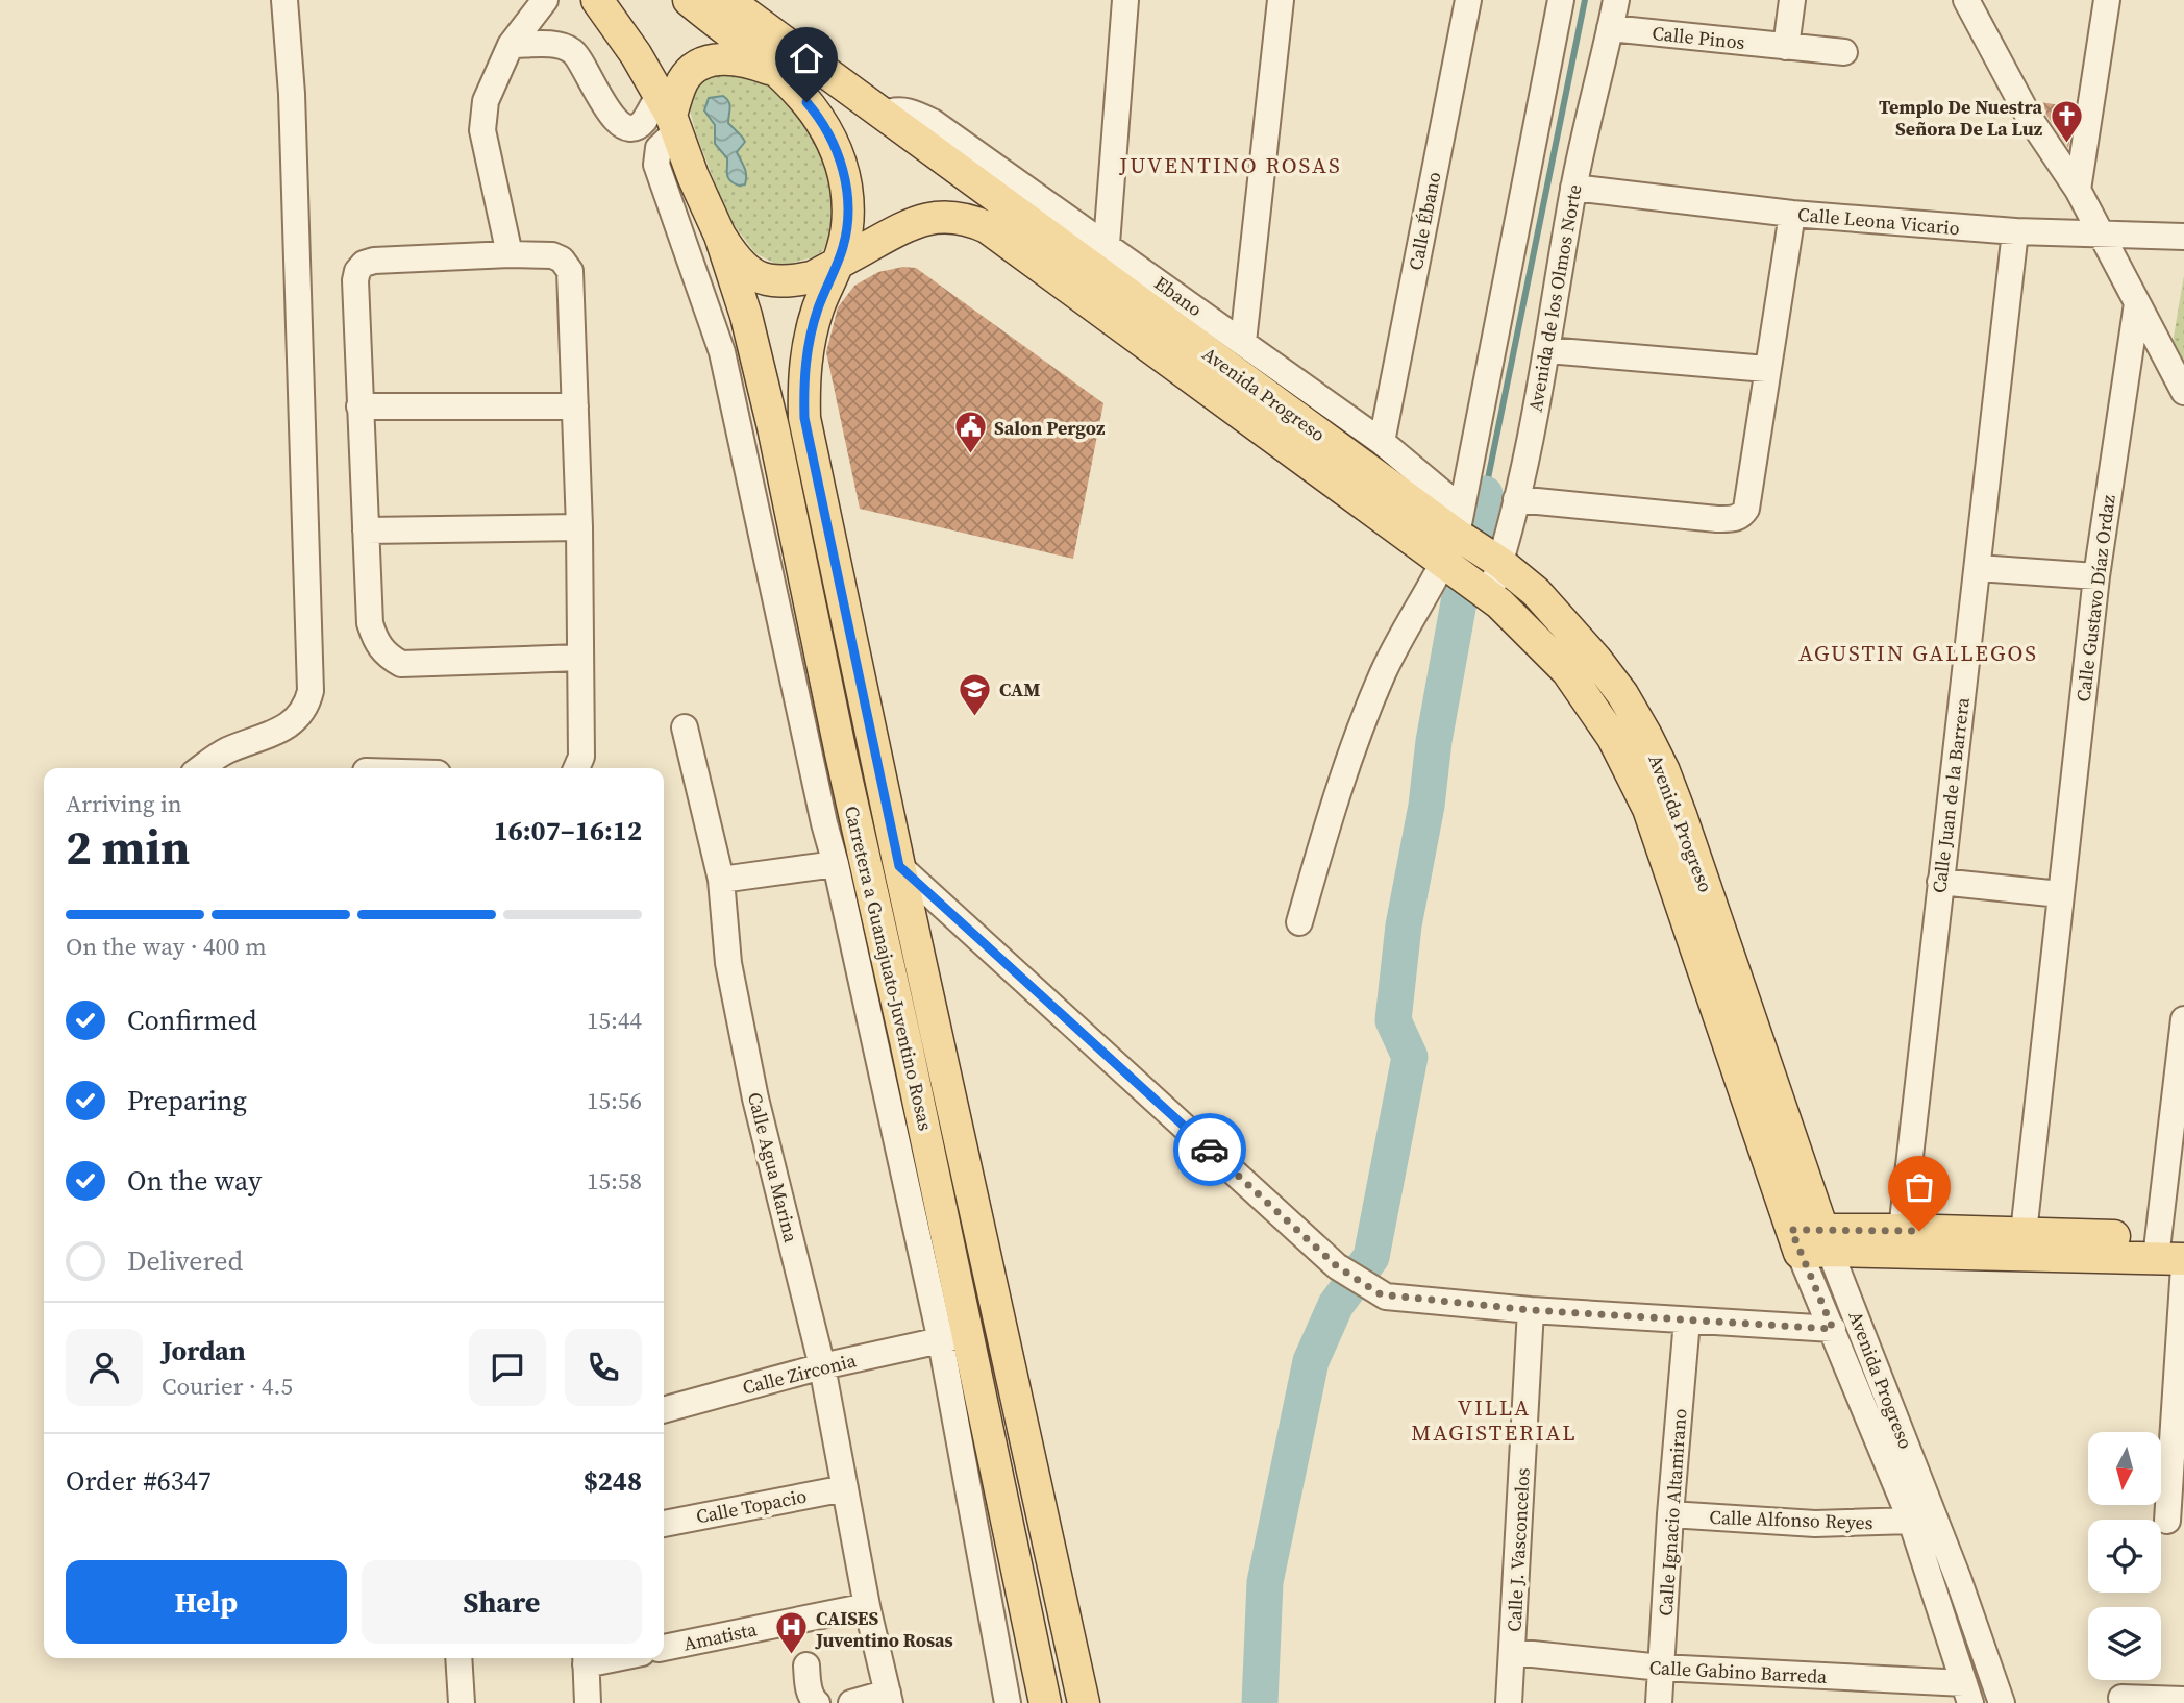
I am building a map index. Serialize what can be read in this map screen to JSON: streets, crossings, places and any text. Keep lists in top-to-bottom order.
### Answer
{
  "streets": {
    "main road": ["Avenida Progreso", "Carretera a Guanajuato-Juventino Rosas"],
    "street": [
      "Calle Pinos",
      "Calle Ébano",
      "Calle Leona Vicario",
      "Ebano",
      "Avenida de los Olmos Norte",
      "Calle Gustavo Díaz Ordaz",
      "Calle Juan de la Barrera",
      "Calle Agua Marina",
      "Calle Zirconia",
      "Calle Topacio",
      "Calle Ignacio Altamirano",
      "Calle Alfonso Reyes",
      "Calle J. Vasconcelos",
      "Amatista",
      "Calle Gabino Barreda"
    ]
  },
  "crossings": [
    ["Calle Pinos", "Avenida de los Olmos Norte"],
    ["Calle Ébano", "Ebano"],
    ["Calle Leona Vicario", "Avenida de los Olmos Norte"],
    ["Calle Leona Vicario", "Calle Juan de la Barrera"],
    ["Ebano", "Avenida Progreso"],
    ["Avenida de los Olmos Norte", "Avenida Progreso"],
    ["Avenida Progreso", "Carretera a Guanajuato-Juventino Rosas"],
    ["Avenida Progreso", "Calle Alfonso Reyes"],
    ["Avenida Progreso", "Calle Gabino Barreda"],
    ["Carretera a Guanajuato-Juventino Rosas", "Calle Zirconia"],
    ["Calle Agua Marina", "Calle Zirconia"],
    ["Calle Agua Marina", "Calle Topacio"],
    ["Calle Agua Marina", "Amatista"],
    ["Calle Ignacio Altamirano", "Calle Alfonso Reyes"],
    ["Calle Ignacio Altamirano", "Calle Gabino Barreda"],
    ["Calle J. Vasconcelos", "Calle Gabino Barreda"]
  ],
  "districts": ["JUVENTINO ROSAS", "AGUSTIN GALLEGOS", "VILLA MAGISTERIAL"],
  "places": {
    "church": ["Templo De Nuestra Señora De La Luz"],
    "public building": ["Salon Pergoz"],
    "school or university": ["CAM"],
    "hospital": ["CAISES Juventino Rosas"]
  },
  "north": "bottom",
  "page": {
    "heading": ["2 min", "Arriving in", "16:07–16:12"],
    "panel": [
      "Jordan",
      "Courier · 4.5",
      "Order #6347",
      "$248"
    ],
    "bar": "On the way · 400 m",
    "list": [
      ["Confirmed", "15:44"],
      ["Preparing", "15:56"],
      ["On the way", "15:58"],
      "Delivered"
    ],
    "buttons": ["Help", "Share"]
  }
}
